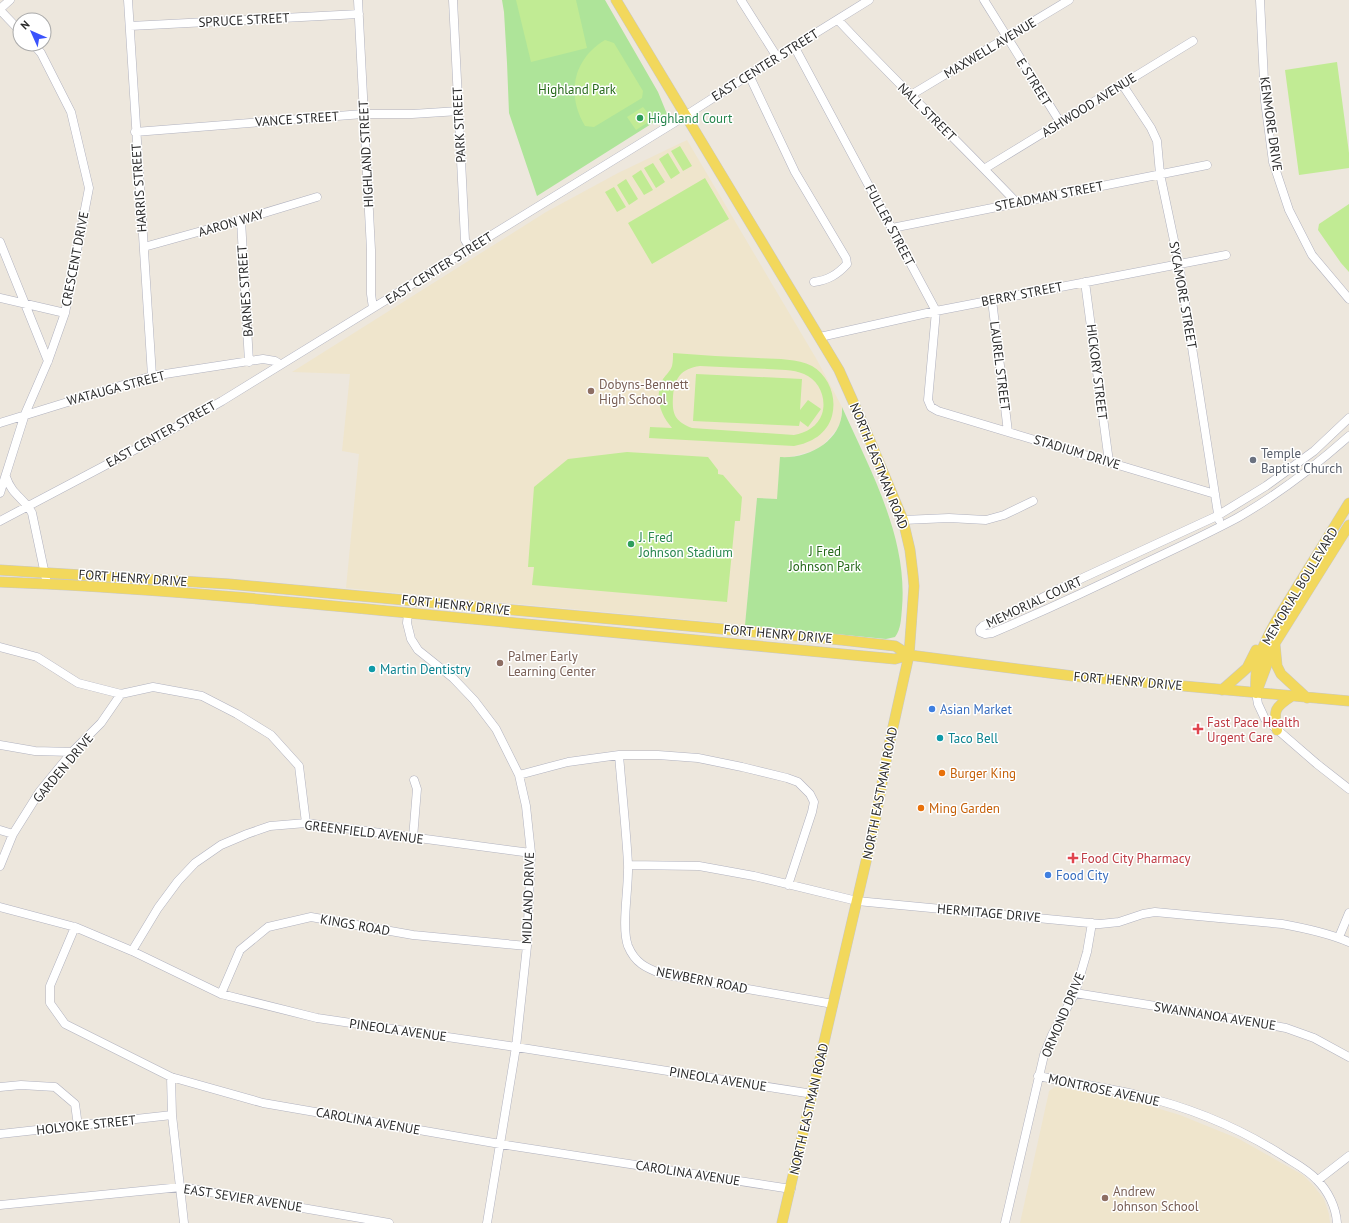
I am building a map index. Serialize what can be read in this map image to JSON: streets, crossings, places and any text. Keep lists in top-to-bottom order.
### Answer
{
  "streets": {
    "main road": ["NORTH EASTMAN ROAD", "FORT HENRY DRIVE", "MEMORIAL BOULEVARD"],
    "street": [
      "SPRUCE STREET",
      "MAXWELL AVENUE",
      "EAST CENTER STREET",
      "E STREET",
      "ASHWOOD AVENUE",
      "NALL STREET",
      "VANCE STREET",
      "KENMORE DRIVE",
      "PARK STREET",
      "HIGHLAND STREET",
      "HARRIS STREET",
      "STEADMAN STREET",
      "AARON WAY",
      "FULLER STREET",
      "CRESCENT DRIVE",
      "BARNES STREET",
      "BERRY STREET",
      "SYCAMORE STREET",
      "LAUREL STREET",
      "HICKORY STREET",
      "WATAUGA STREET",
      "STADIUM DRIVE",
      "MEMORIAL COURT",
      "GARDEN DRIVE",
      "GREENFIELD AVENUE",
      "MIDLAND DRIVE",
      "HERMITAGE DRIVE",
      "KINGS ROAD",
      "NEWBERN ROAD",
      "ORMOND DRIVE",
      "SWANNANOA AVENUE",
      "PINEOLA AVENUE",
      "MONTROSE AVENUE",
      "CAROLINA AVENUE",
      "HOLYOKE STREET",
      "EAST SEVIER AVENUE"
    ]
  },
  "crossings": [
    ["SPRUCE STREET", "HIGHLAND STREET"],
    ["SPRUCE STREET", "HARRIS STREET"],
    ["MAXWELL AVENUE", "E STREET"],
    ["MAXWELL AVENUE", "NALL STREET"],
    ["EAST CENTER STREET", "NALL STREET"],
    ["EAST CENTER STREET", "PARK STREET"],
    ["EAST CENTER STREET", "HIGHLAND STREET"],
    ["EAST CENTER STREET", "FULLER STREET"],
    ["EAST CENTER STREET", "WATAUGA STREET"],
    ["EAST CENTER STREET", "NORTH EASTMAN ROAD"],
    ["E STREET", "ASHWOOD AVENUE"],
    ["ASHWOOD AVENUE", "NALL STREET"],
    ["ASHWOOD AVENUE", "SYCAMORE STREET"],
    ["NALL STREET", "STEADMAN STREET"],
    ["VANCE STREET", "PARK STREET"],
    ["VANCE STREET", "HIGHLAND STREET"],
    ["VANCE STREET", "HARRIS STREET"],
    ["HARRIS STREET", "AARON WAY"],
    ["HARRIS STREET", "WATAUGA STREET"],
    ["STEADMAN STREET", "FULLER STREET"],
    ["STEADMAN STREET", "SYCAMORE STREET"],
    ["AARON WAY", "BARNES STREET"],
    ["FULLER STREET", "BERRY STREET"],
    ["FULLER STREET", "STADIUM DRIVE"],
    ["CRESCENT DRIVE", "WATAUGA STREET"],
    ["BARNES STREET", "WATAUGA STREET"],
    ["BERRY STREET", "SYCAMORE STREET"],
    ["BERRY STREET", "LAUREL STREET"],
    ["BERRY STREET", "HICKORY STREET"],
    ["BERRY STREET", "STADIUM DRIVE"],
    ["BERRY STREET", "NORTH EASTMAN ROAD"],
    ["SYCAMORE STREET", "STADIUM DRIVE"],
    ["SYCAMORE STREET", "MEMORIAL COURT"],
    ["LAUREL STREET", "STADIUM DRIVE"],
    ["HICKORY STREET", "STADIUM DRIVE"],
    ["NORTH EASTMAN ROAD", "FORT HENRY DRIVE"],
    ["NORTH EASTMAN ROAD", "HERMITAGE DRIVE"],
    ["NORTH EASTMAN ROAD", "NEWBERN ROAD"],
    ["NORTH EASTMAN ROAD", "PINEOLA AVENUE"],
    ["NORTH EASTMAN ROAD", "CAROLINA AVENUE"],
    ["FORT HENRY DRIVE", "MEMORIAL BOULEVARD"],
    ["FORT HENRY DRIVE", "MIDLAND DRIVE"],
    ["GREENFIELD AVENUE", "MIDLAND DRIVE"],
    ["GREENFIELD AVENUE", "PINEOLA AVENUE"],
    ["MIDLAND DRIVE", "KINGS ROAD"],
    ["MIDLAND DRIVE", "PINEOLA AVENUE"],
    ["MIDLAND DRIVE", "CAROLINA AVENUE"],
    ["HERMITAGE DRIVE", "NEWBERN ROAD"],
    ["HERMITAGE DRIVE", "ORMOND DRIVE"],
    ["KINGS ROAD", "PINEOLA AVENUE"],
    ["ORMOND DRIVE", "SWANNANOA AVENUE"],
    ["ORMOND DRIVE", "MONTROSE AVENUE"],
    ["PINEOLA AVENUE", "CAROLINA AVENUE"]
  ],
  "parks": ["Highland Park", "J Fred Johnson Park"],
  "places": {
    "other": [
      "Highland Court",
      "Dobyns-Bennett High School",
      "Temple Baptist Church",
      "J. Fred Johnson Stadium",
      "Palmer Early Learning Center",
      "Martin Dentistry",
      "Asian Market",
      "Taco Bell",
      "Burger King",
      "Ming Garden",
      "Food City",
      "Andrew Johnson School"
    ],
    "health": ["Fast Pace Health Urgent Care", "Food City Pharmacy"]
  },
  "north": "top left"
}
